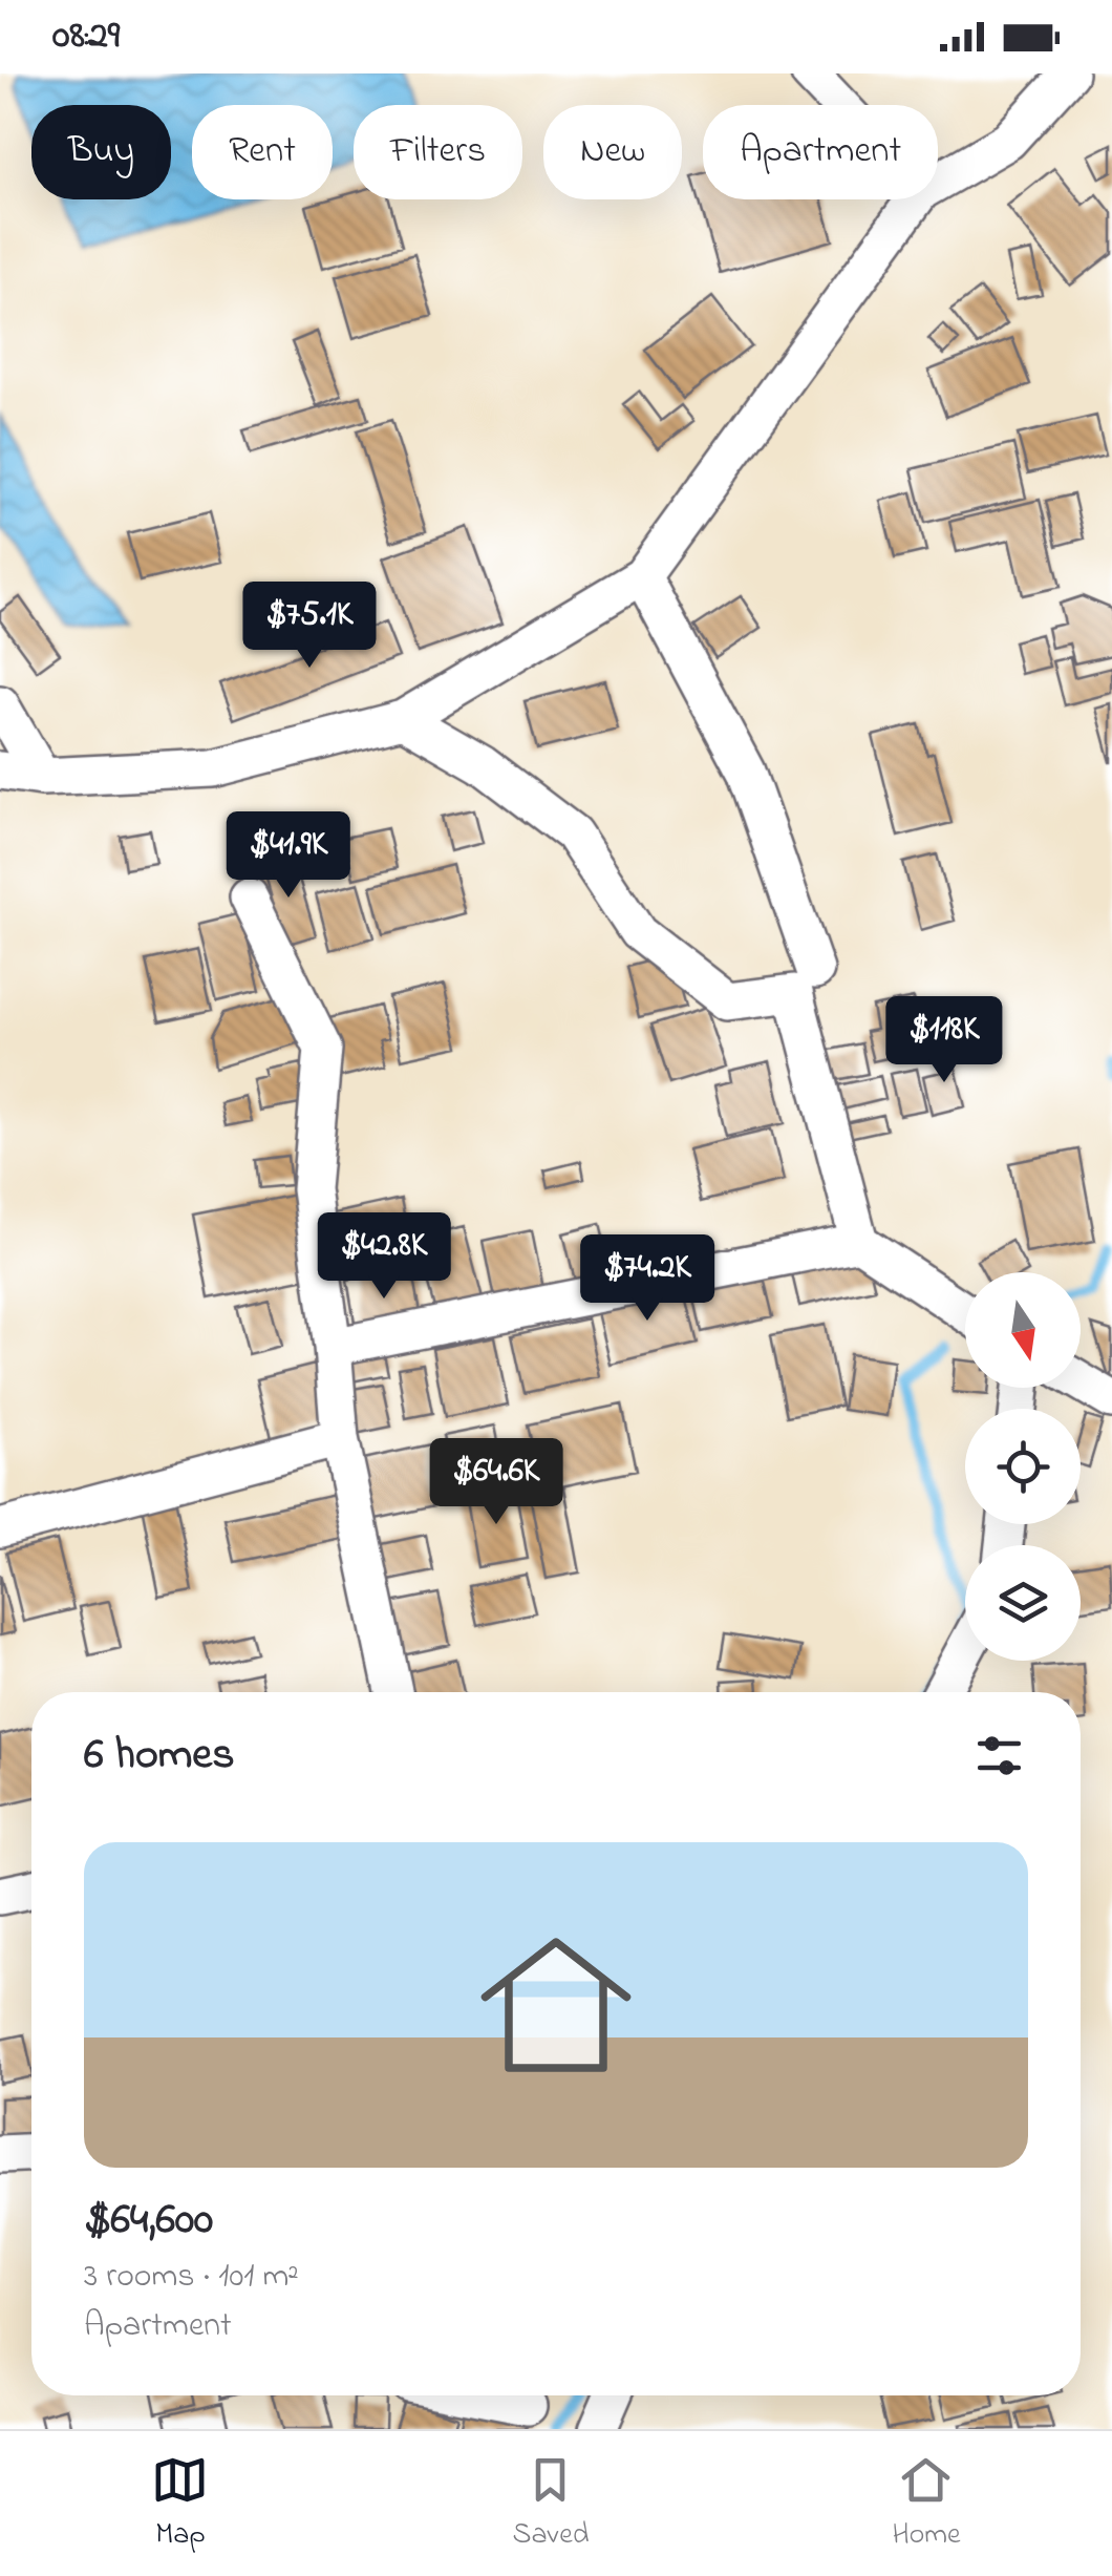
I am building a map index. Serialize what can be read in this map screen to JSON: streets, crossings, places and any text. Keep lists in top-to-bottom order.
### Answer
{
  "north": "bottom",
  "page": {
    "status": "08:29",
    "chip": [
      "Buy",
      "Rent",
      "Filters",
      "New",
      "Apartment"
    ],
    "price": [
      "$75.1K",
      "$41.9K",
      "$118K",
      "$42.8K",
      "$74.2K",
      "$64.6K"
    ],
    "heading": "6 homes",
    "list": [
      {
        "name": "$64,600",
        "note": "3 rooms · 101 m² · Apartment"
      }
    ],
    "tabs": ["Map", "Saved", "Home"]
  }
}
